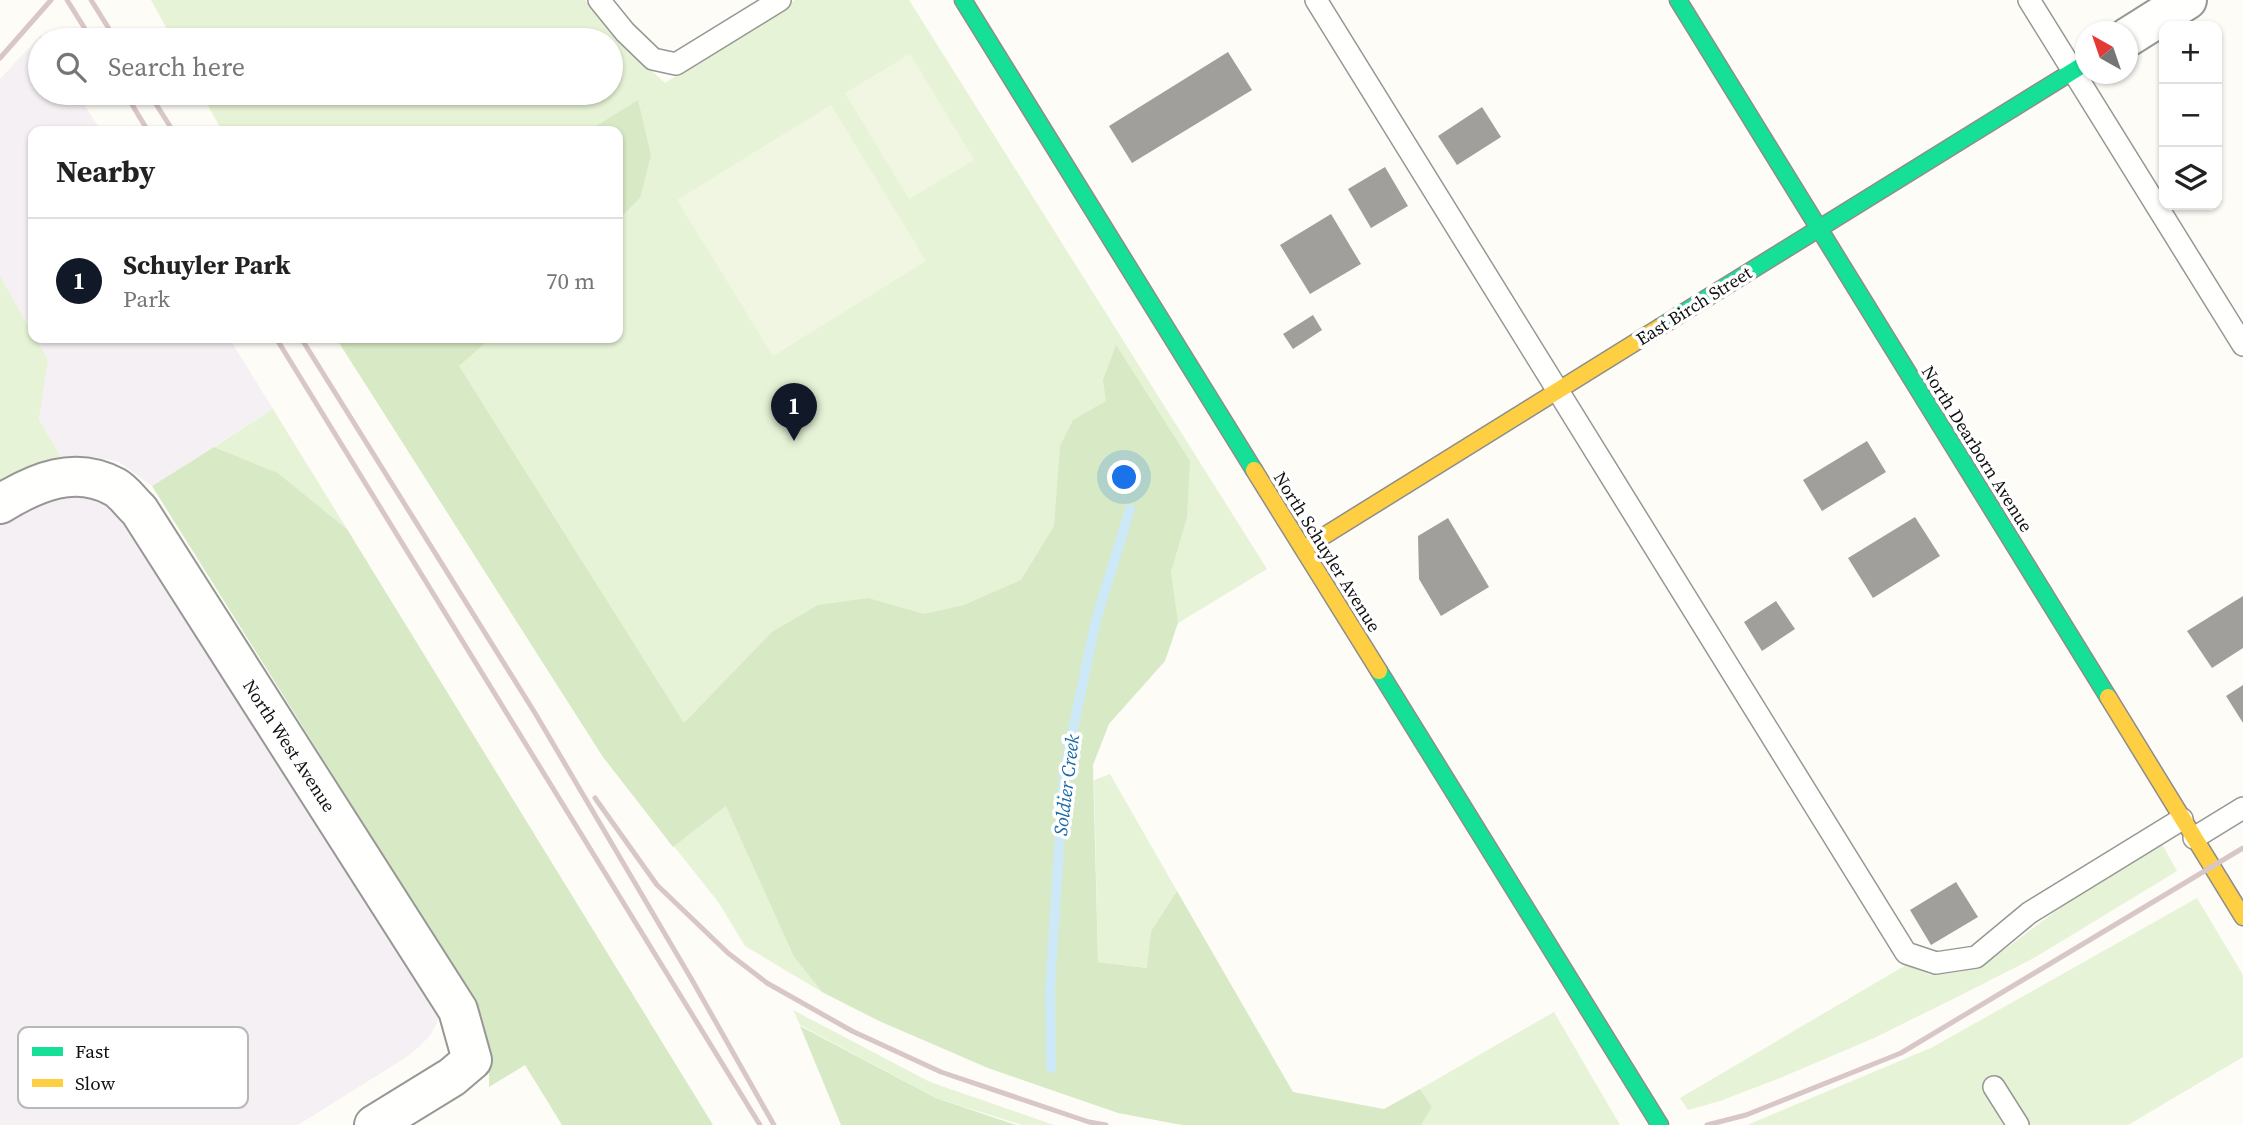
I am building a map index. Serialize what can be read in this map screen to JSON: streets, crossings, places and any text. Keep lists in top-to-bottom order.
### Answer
{
  "streets": {
    "street": [
      "East Birch Street",
      "North Dearborn Avenue",
      "North Schuyler Avenue",
      "North West Avenue"
    ]
  },
  "crossings": [
    ["East Birch Street", "North Dearborn Avenue"],
    ["East Birch Street", "North Schuyler Avenue"]
  ],
  "water": ["Soldier Creek"],
  "legend": ["Fast", "Slow"],
  "north": "top left",
  "page": {
    "map_buttons": ["+", "−"],
    "search": "Search here",
    "heading": "Nearby",
    "list": [
      {
        "mark": "1",
        "name": "Schuyler Park",
        "note": "Park",
        "value": "70 m"
      }
    ],
    "pins": "1"
  }
}
